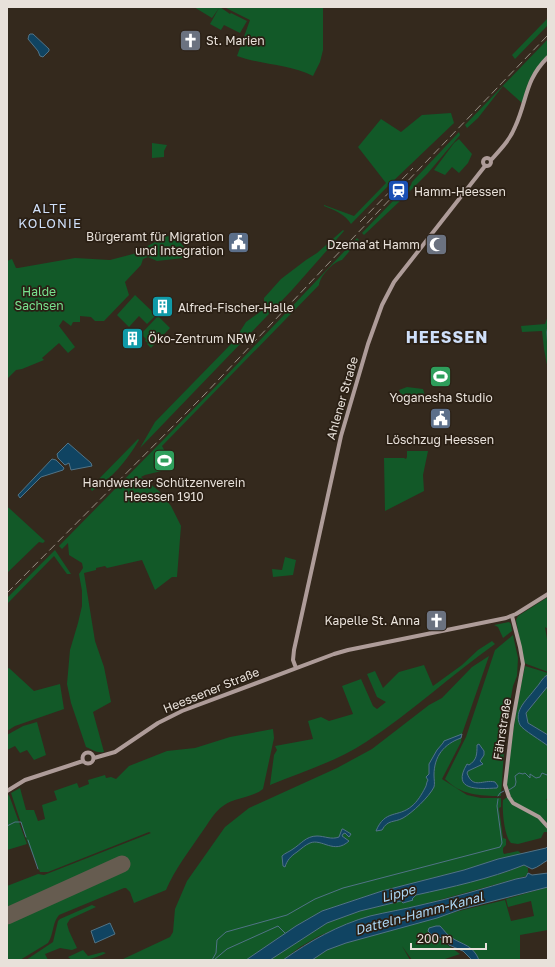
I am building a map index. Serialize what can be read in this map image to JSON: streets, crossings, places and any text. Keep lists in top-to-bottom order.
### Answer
{
  "streets": {
    "main road": ["Ahlener Straße", "Heessener Straße", "Fährstraße"]
  },
  "crossings": [
    ["Ahlener Straße", "Heessener Straße"],
    ["Heessener Straße", "Fährstraße"]
  ],
  "districts": ["ALTE KOLONIE", "HEESSEN"],
  "water": ["Lippe", "Datteln-Hamm-Kanal"],
  "parks": ["Halde Sachsen"],
  "places": {
    "church": ["St. Marien", "Kapelle St. Anna"],
    "station": ["Hamm-Heessen"],
    "public building": ["Bürgeramt für Migration und Integration", "Löschzug Heessen"],
    "mosque": ["Dzema'at Hamm"],
    "building": ["Alfred-Fischer-Halle", "Öko-Zentrum NRW"],
    "sports": ["Yoganesha Studio", "Handwerker Schützenverein Heessen 1910"]
  },
  "scale_bar": "200 m"
}
